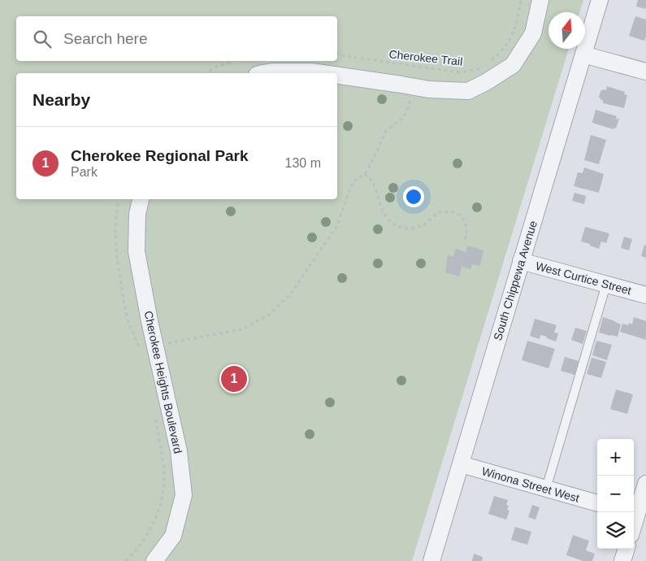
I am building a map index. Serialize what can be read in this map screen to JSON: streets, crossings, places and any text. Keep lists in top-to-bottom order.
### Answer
{
  "streets": {
    "street": [
      "West Curtice Street",
      "South Chippewa Avenue",
      "Cherokee Heights Boulevard",
      "Winona Street West"
    ],
    "path": ["Cherokee Trail"]
  },
  "crossings": [
    ["West Curtice Street", "South Chippewa Avenue"],
    ["South Chippewa Avenue", "Winona Street West"]
  ],
  "north": "top",
  "page": {
    "search": "Search here",
    "heading": "Nearby",
    "list": [
      {
        "mark": "1",
        "name": "Cherokee Regional Park",
        "note": "Park",
        "value": "130 m"
      }
    ],
    "pins": "1",
    "map_buttons": ["+", "−"]
  }
}
